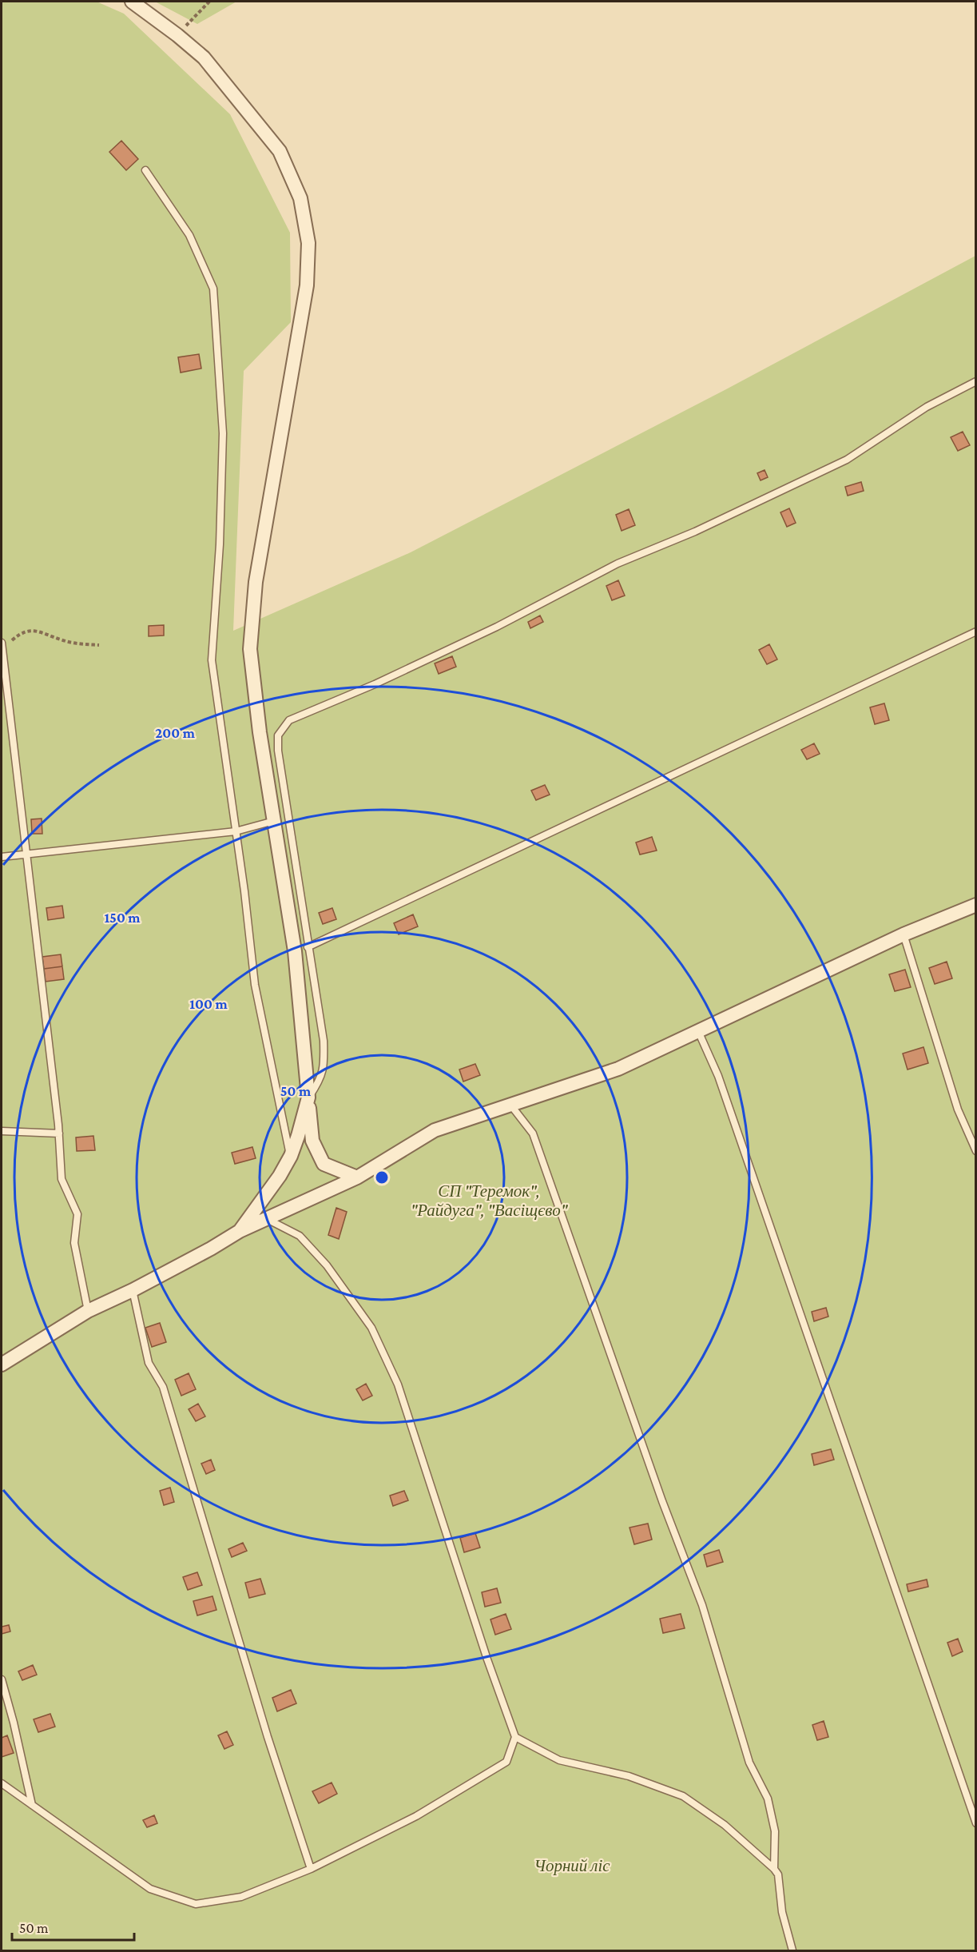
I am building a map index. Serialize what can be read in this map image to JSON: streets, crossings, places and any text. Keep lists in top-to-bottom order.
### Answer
{
  "parks": ["СП \"Теремок\", \"Райдуга\", \"Васіщєво\"", "Чорний ліс"],
  "scale_bar": "50 m",
  "rings": [
    "200 m",
    "150 m",
    "100 m",
    "50 m"
  ]
}
